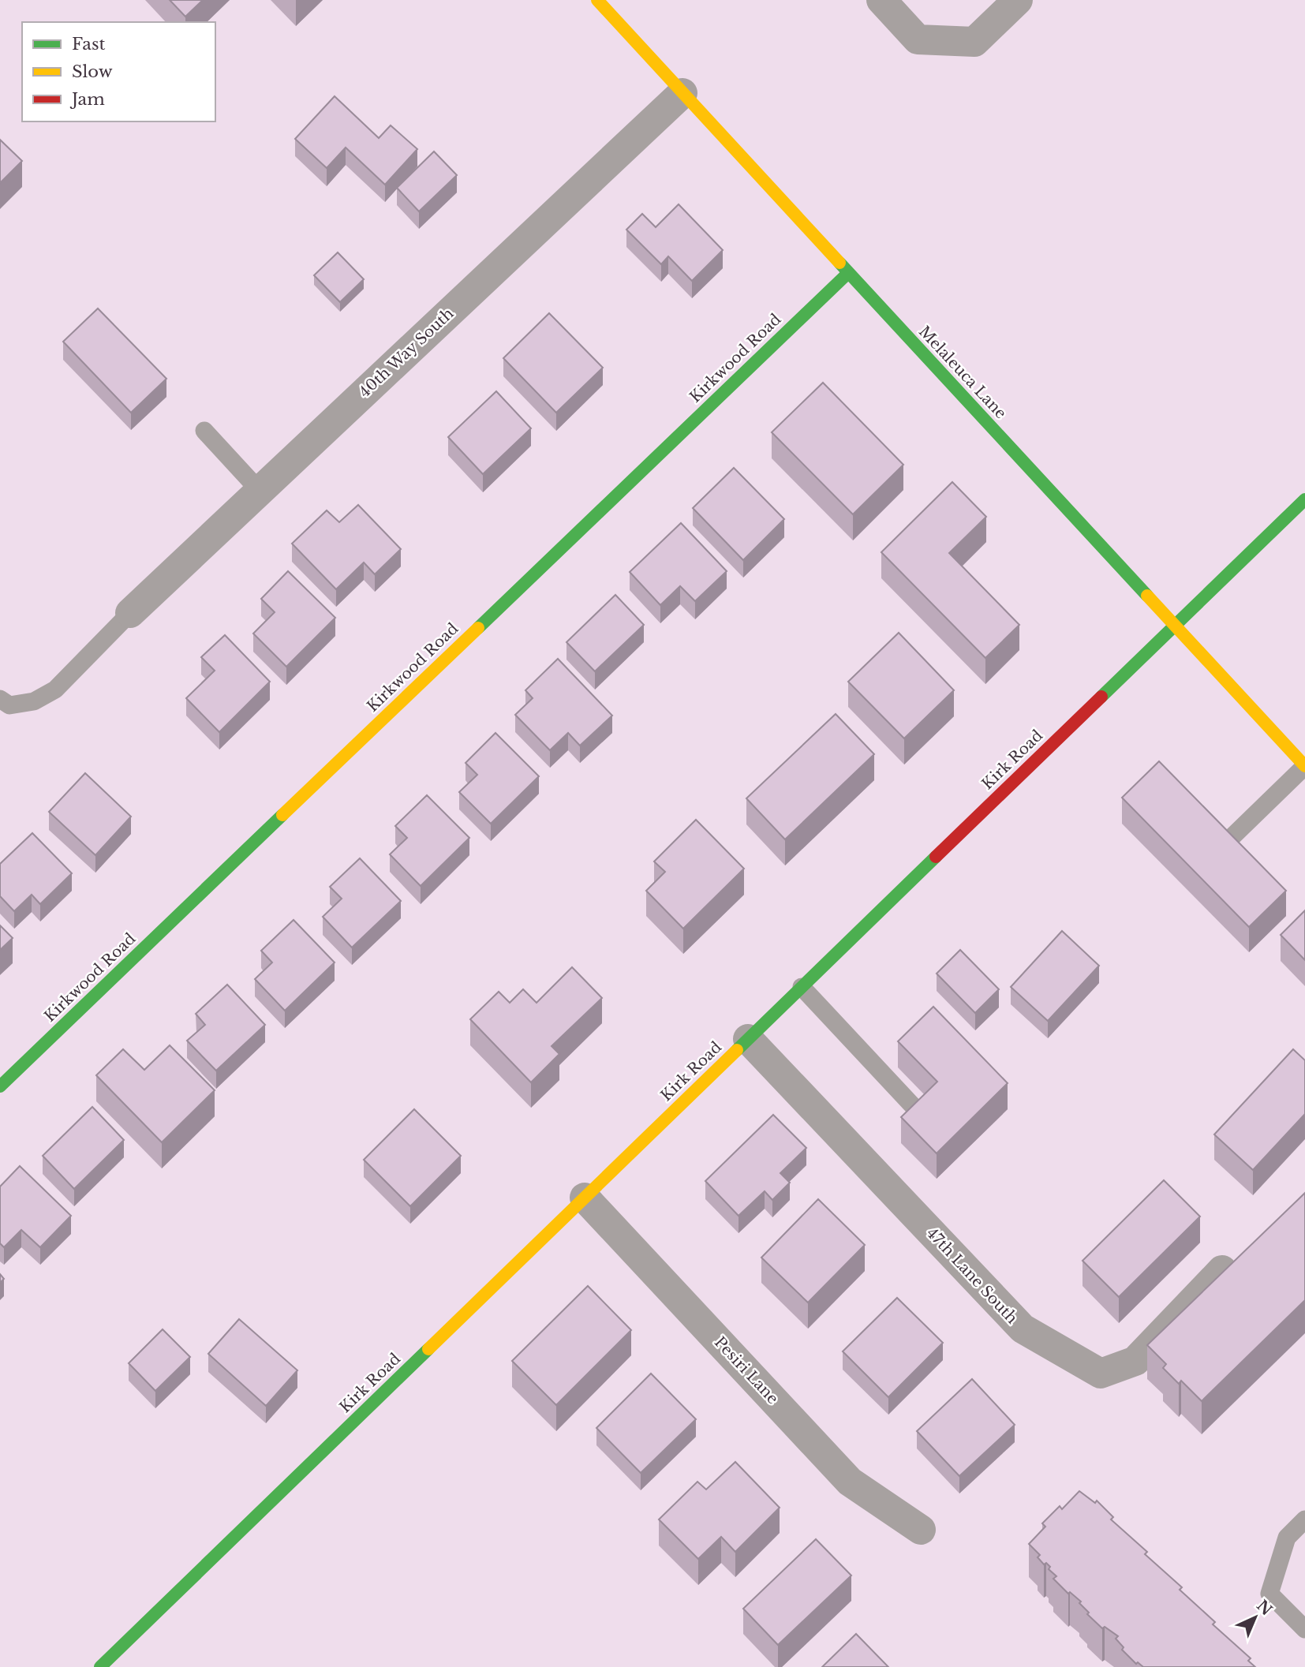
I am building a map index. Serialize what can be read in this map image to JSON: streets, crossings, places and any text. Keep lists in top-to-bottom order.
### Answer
{
  "streets": {
    "street": [
      "40th Way South",
      "Kirkwood Road",
      "Melaleuca Lane",
      "Kirk Road",
      "47th Lane South",
      "Pesiri Lane"
    ]
  },
  "crossings": [
    ["40th Way South", "Melaleuca Lane"],
    ["Kirkwood Road", "Melaleuca Lane"],
    ["Melaleuca Lane", "Kirk Road"],
    ["Kirk Road", "47th Lane South"],
    ["Kirk Road", "Pesiri Lane"]
  ],
  "legend": ["Fast", "Slow", "Jam"],
  "north": "top right"
}
